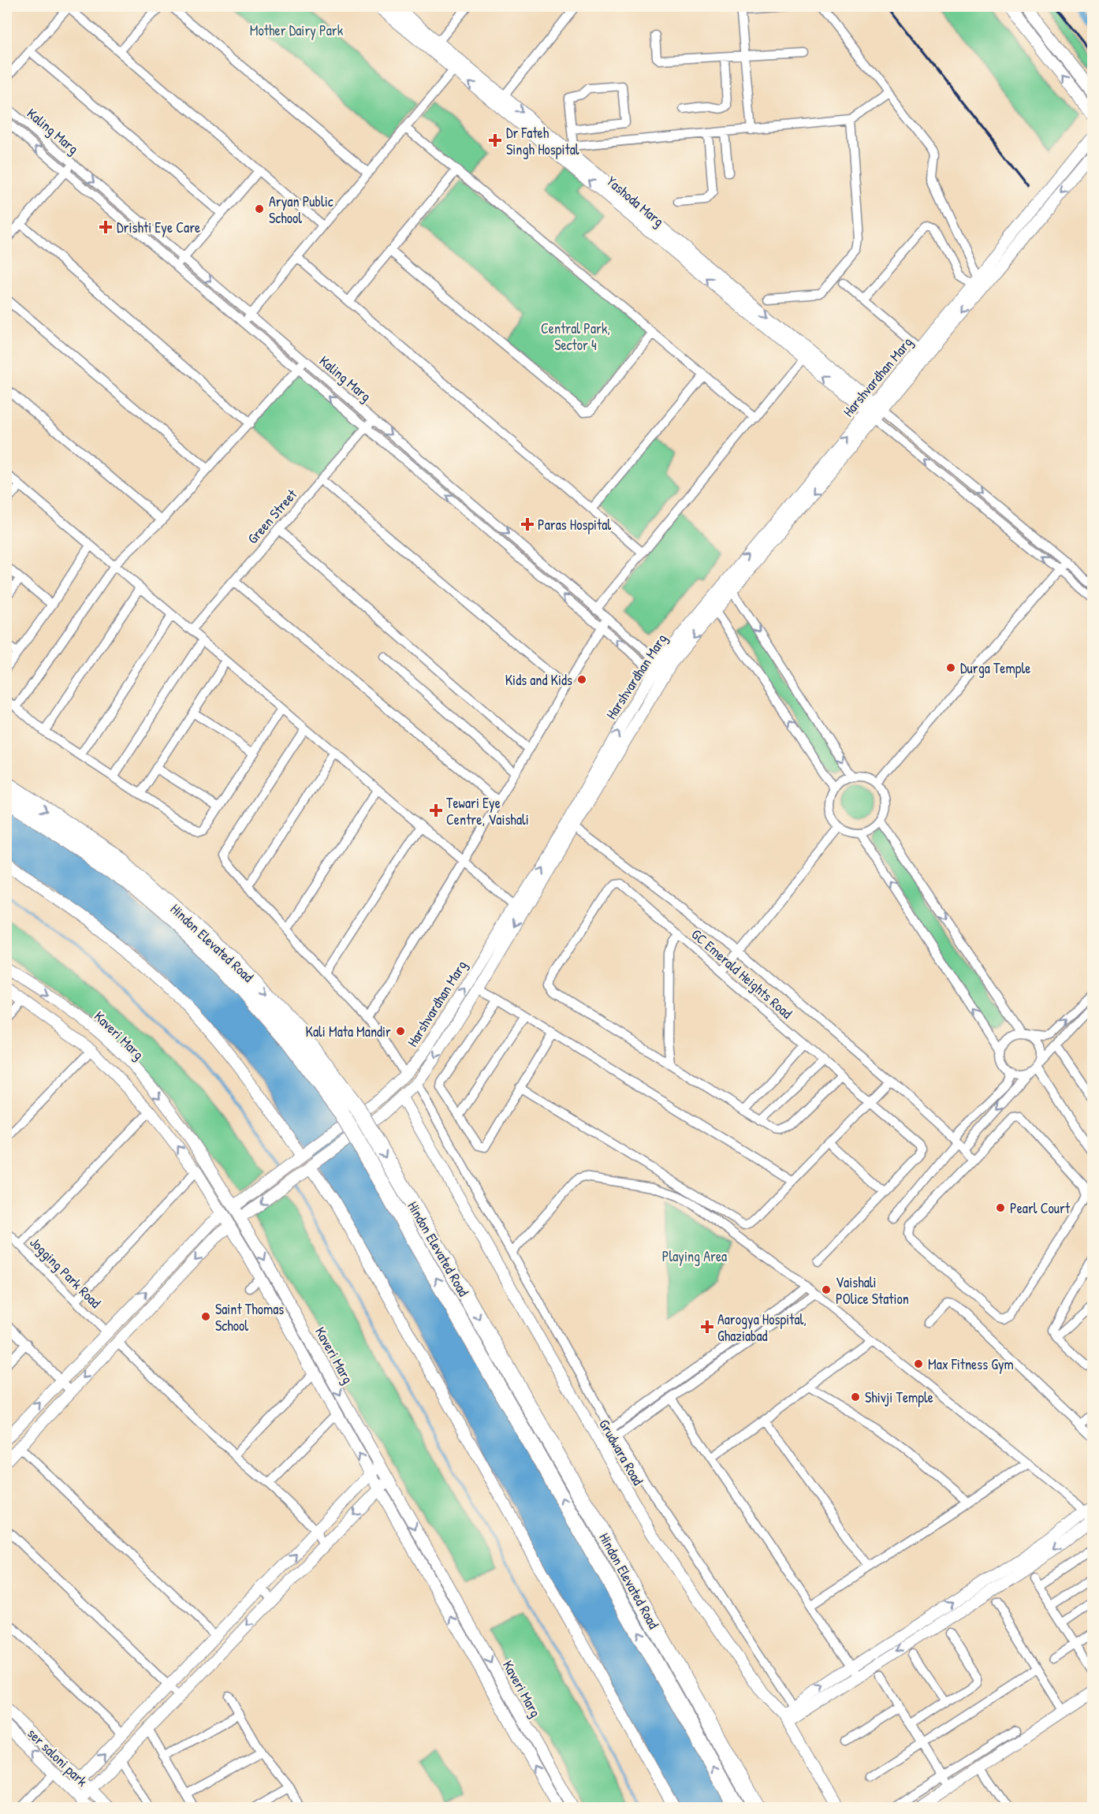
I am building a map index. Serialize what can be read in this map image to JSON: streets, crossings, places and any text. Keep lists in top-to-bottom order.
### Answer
{
  "streets": {
    "highway": ["Hindon Elevated Road"],
    "street": [
      "Kaling Marg",
      "Yashoda Marg",
      "Harshvardhan Marg",
      "Green Street",
      "GC Emerald Heights Road",
      "Kaveri Marg",
      "Jogging Park Road",
      "Grudwara Road",
      "ser saloni park"
    ]
  },
  "crossings": [
    ["Kaling Marg", "Harshvardhan Marg"],
    ["Kaling Marg", "Green Street"],
    ["Yashoda Marg", "Harshvardhan Marg"],
    ["Harshvardhan Marg", "Kaveri Marg"],
    ["Harshvardhan Marg", "Grudwara Road"]
  ],
  "parks": ["Mother Dairy Park", "Central Park, Sector 4", "Playing Area"],
  "places": {
    "health": [
      "Dr Fateh Singh Hospital",
      "Drishti Eye Care",
      "Paras Hospital",
      "Tewari Eye Centre, Vaishali",
      "Aarogya Hospital, Ghaziabad"
    ],
    "other": [
      "Aryan Public School",
      "Durga Temple",
      "Kids and Kids",
      "Kali Mata Mandir",
      "Pearl Court",
      "Vaishali POlice Station",
      "Saint Thomas School",
      "Max Fitness Gym",
      "Shivji Temple"
    ]
  }
}
